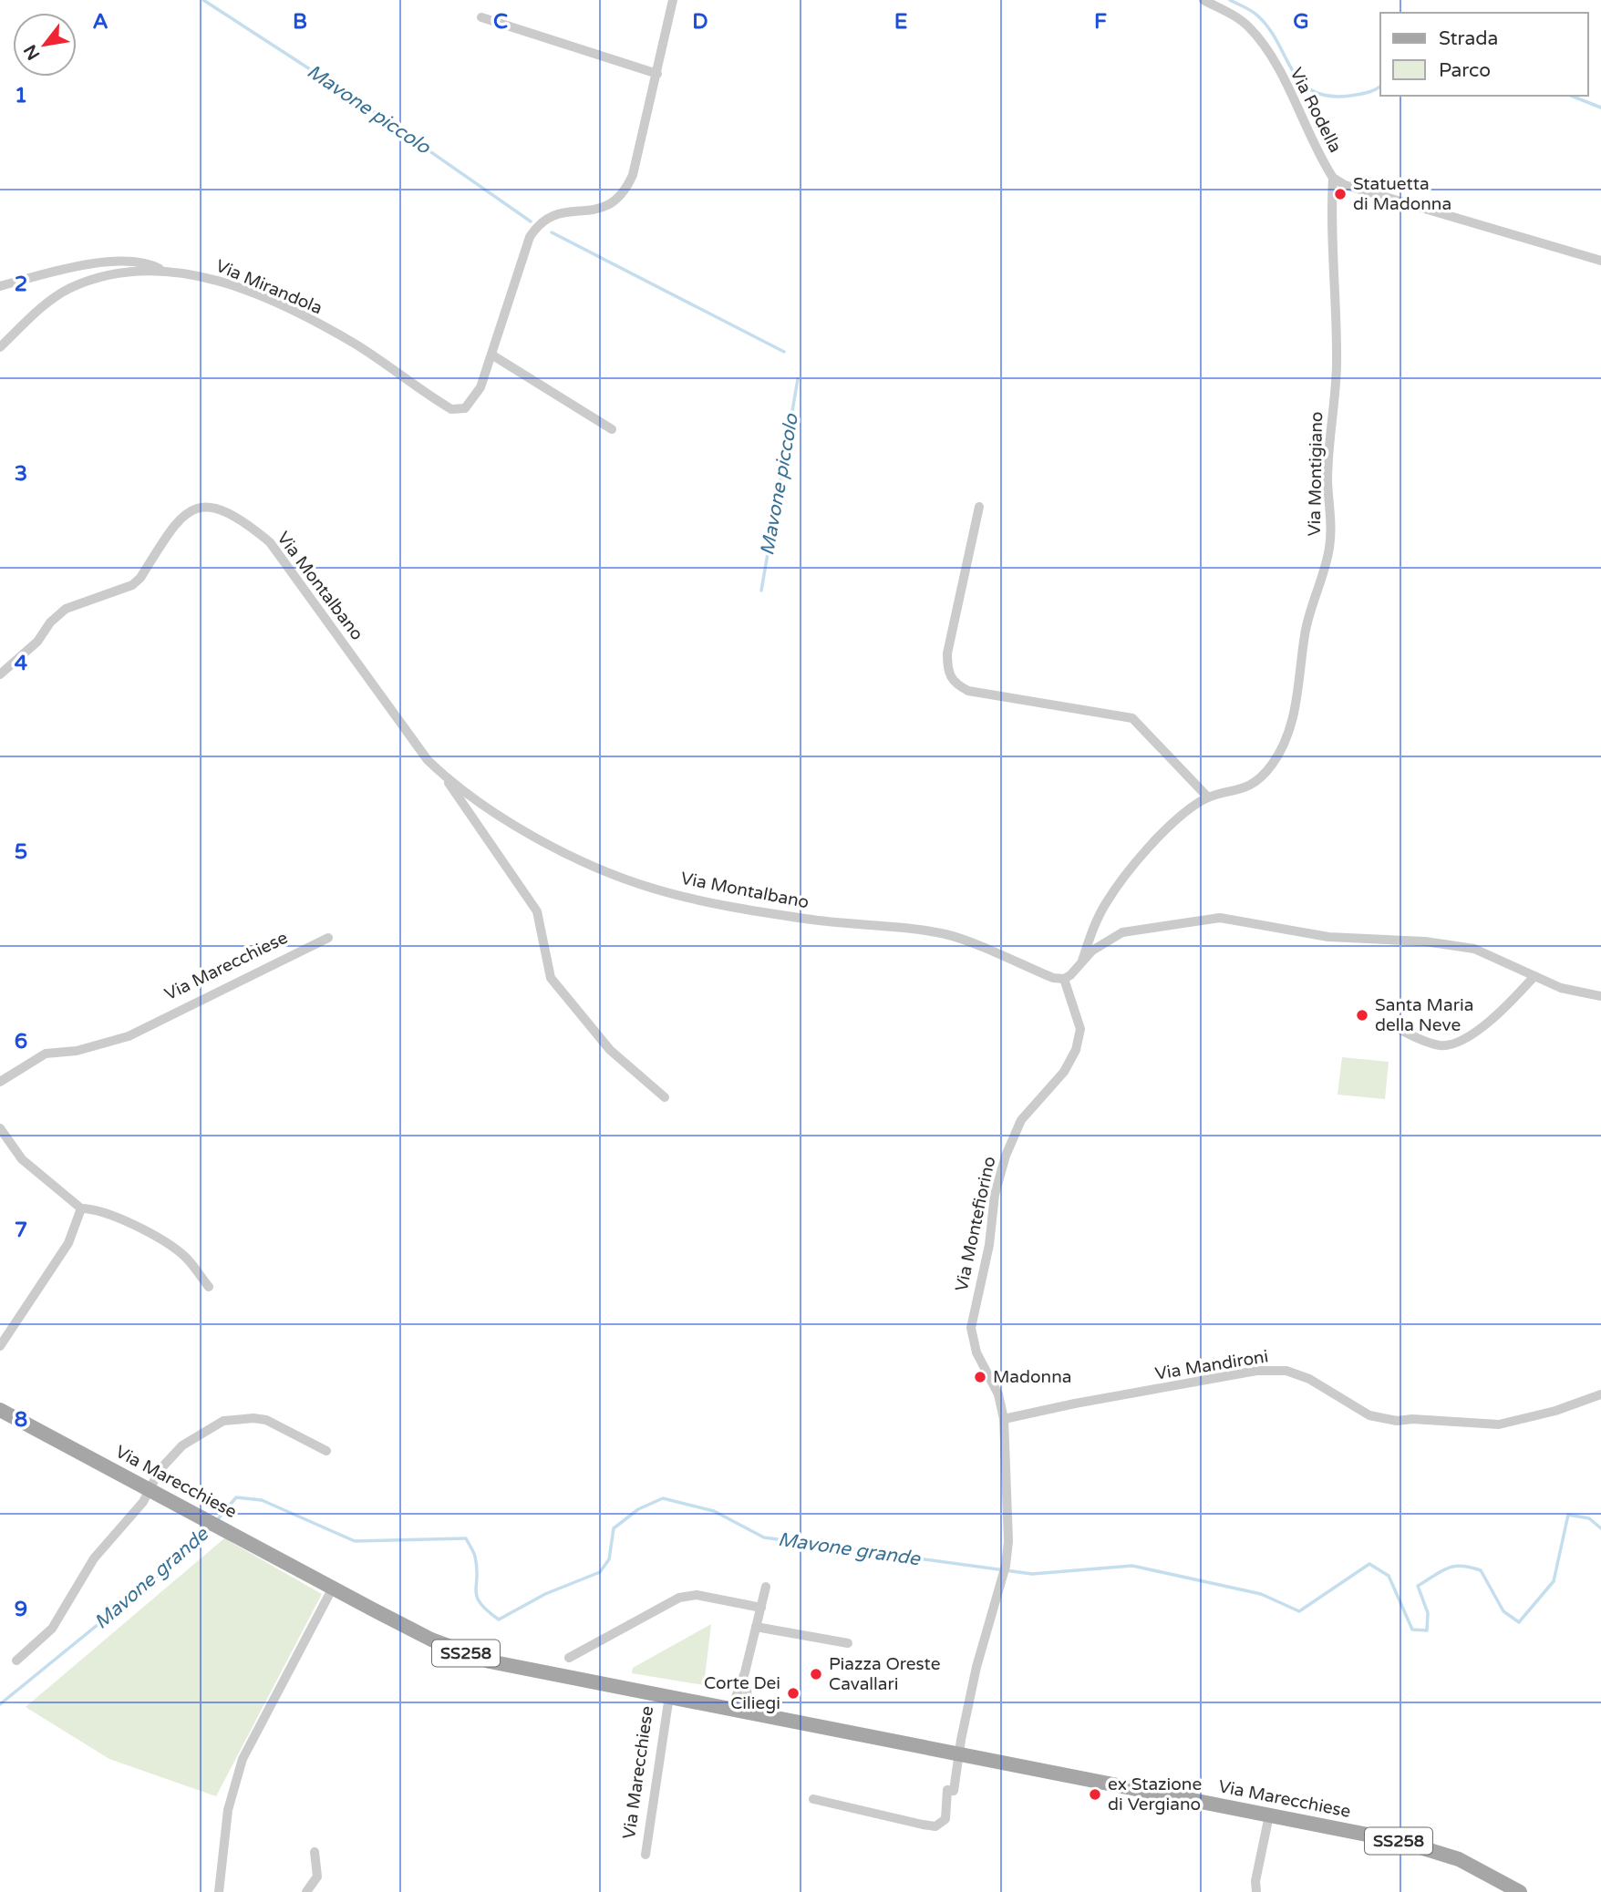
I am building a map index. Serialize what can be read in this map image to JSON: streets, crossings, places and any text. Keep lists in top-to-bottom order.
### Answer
{
  "streets": {
    "main road": ["Via Marecchiese", "SS258"],
    "street": [
      "Via Rodella",
      "Via Mirandola",
      "Via Montigiano",
      "Via Montalbano",
      "Via Montefiorino",
      "Via Mandironi"
    ]
  },
  "crossings": [
    ["Via Rodella", "Via Montigiano"],
    ["Via Montalbano", "Via Montefiorino"],
    ["Via Marecchiese", "Via Montefiorino"],
    ["Via Montefiorino", "Via Mandironi"]
  ],
  "water": ["Mavone piccolo", "Mavone grande"],
  "places": [
    "Statuetta di Madonna",
    "Santa Maria della Neve",
    "Madonna",
    "Piazza Oreste Cavallari",
    "Corte Dei Ciliegi",
    "ex Stazione di Vergiano"
  ],
  "legend": ["Strada", "Parco"],
  "north": "bottom left",
  "grid": {
    "columns": [
      "A",
      "B",
      "C",
      "D",
      "E",
      "F",
      "G"
    ],
    "rows": [
      "1",
      "2",
      "3",
      "4",
      "5",
      "6",
      "7",
      "8",
      "9"
    ]
  }
}
